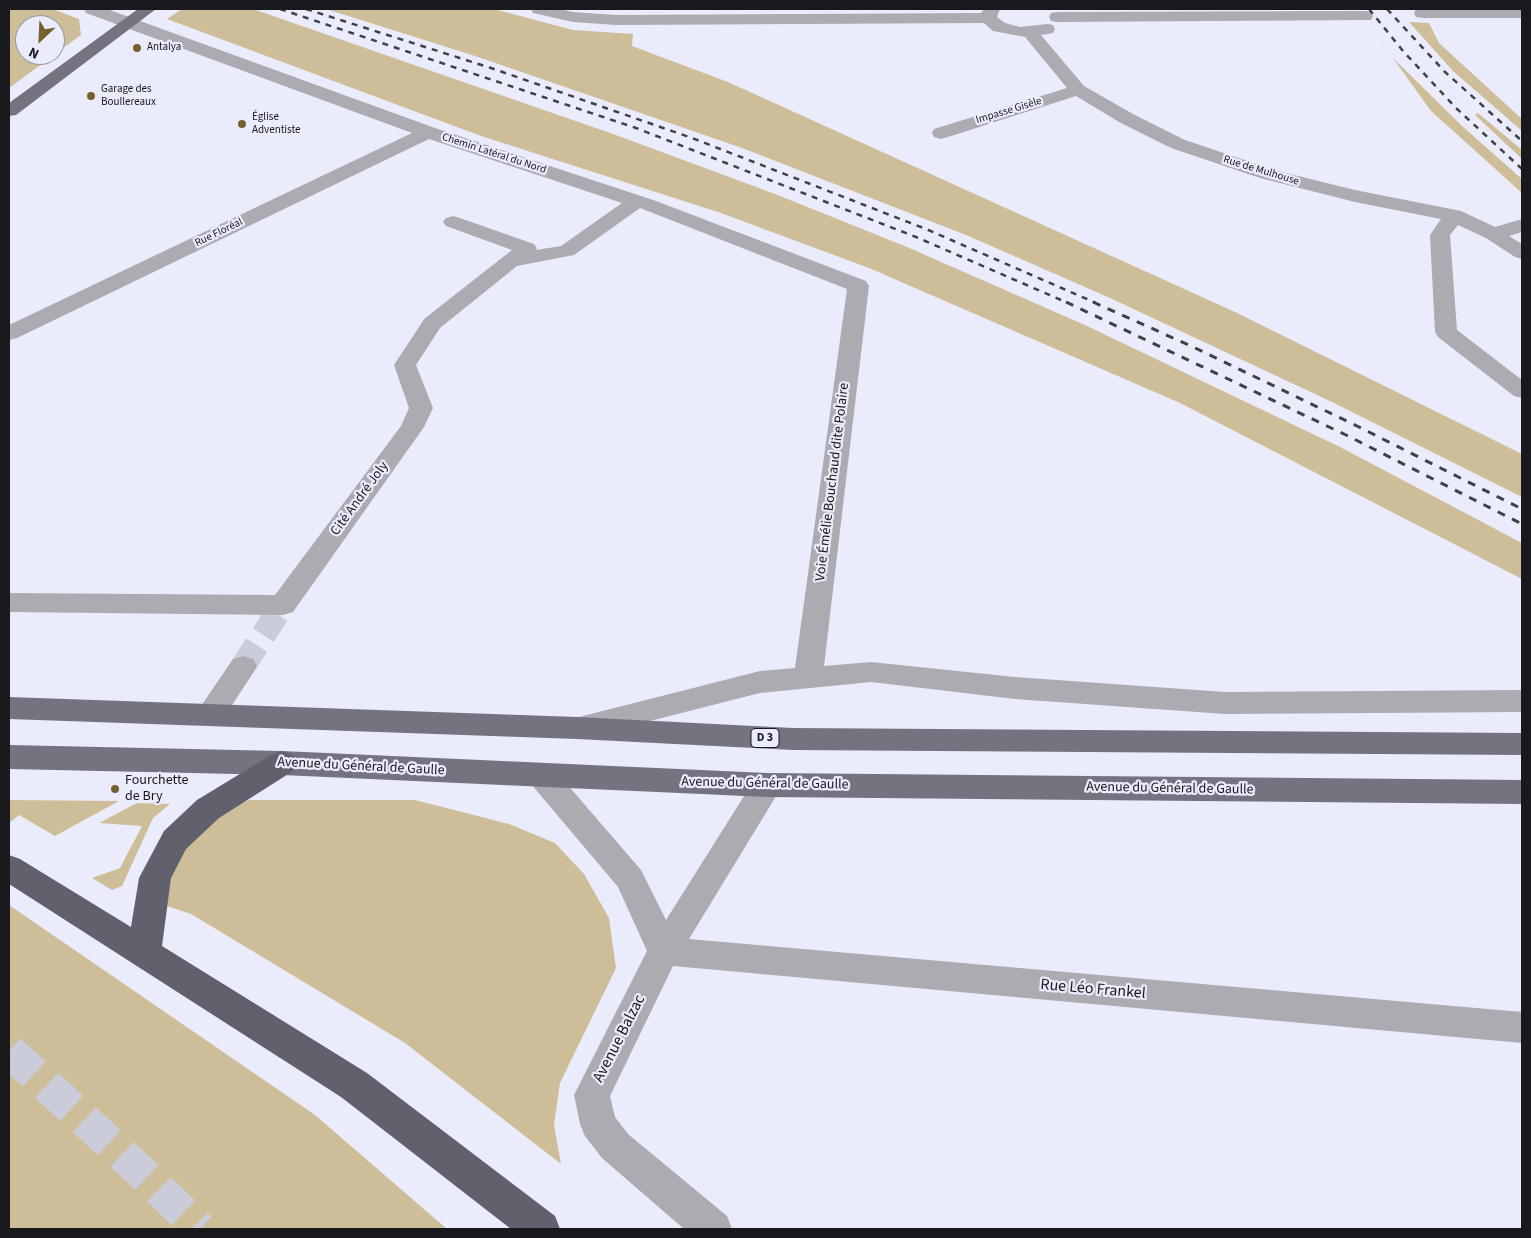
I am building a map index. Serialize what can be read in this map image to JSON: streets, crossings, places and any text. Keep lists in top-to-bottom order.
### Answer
{
  "streets": {
    "main road": ["D 3", "Avenue du Général de Gaulle"],
    "street": [
      "Impasse Gisèle",
      "Chemin Latéral du Nord",
      "Rue de Mulhouse",
      "Rue Floréal",
      "Voie Émélie Bouchaud dite Polaire",
      "Cité André Joly",
      "Rue Léo Frankel",
      "Avenue Balzac"
    ]
  },
  "crossings": [
    ["Impasse Gisèle", "Rue de Mulhouse"],
    ["Chemin Latéral du Nord", "Rue Floréal"],
    ["Chemin Latéral du Nord", "Voie Émélie Bouchaud dite Polaire"],
    ["Avenue du Général de Gaulle", "Avenue Balzac"],
    ["Rue Léo Frankel", "Avenue Balzac"]
  ],
  "places": [
    "Antalya",
    "Garage des Boullereaux",
    "Église Adventiste",
    "Fourchette de Bry"
  ],
  "north": "bottom left"
}
